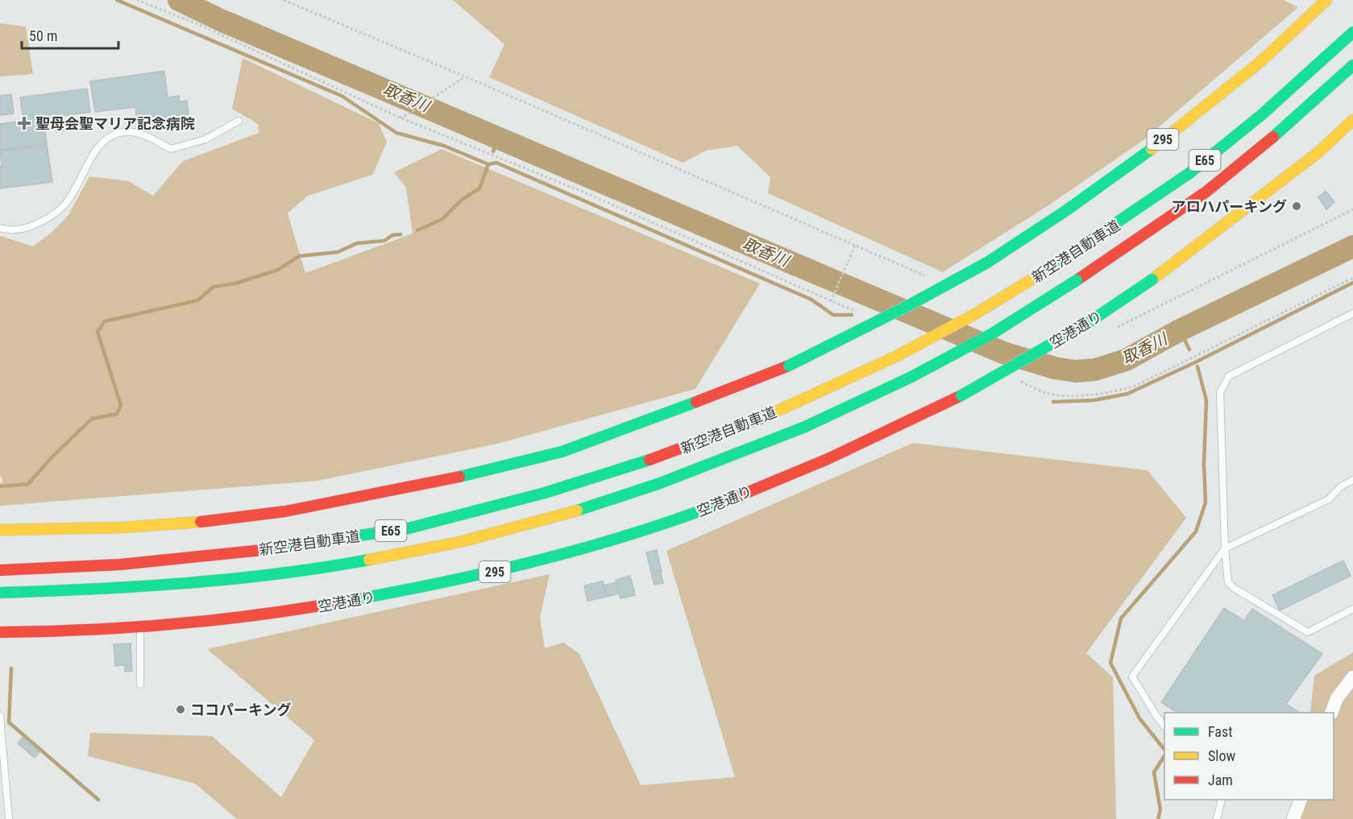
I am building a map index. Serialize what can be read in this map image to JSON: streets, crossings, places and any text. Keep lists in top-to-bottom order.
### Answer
{
  "streets": {
    "highway": [
      "295",
      "E65",
      "新空港自動車道",
      "空港通り"
    ]
  },
  "water": ["取香川"],
  "places": {
    "health": ["聖母会聖マリア記念病院"],
    "other": ["アロハパーキング", "ココパーキング"]
  },
  "legend": ["Fast", "Slow", "Jam"],
  "scale_bar": "50 m"
}
